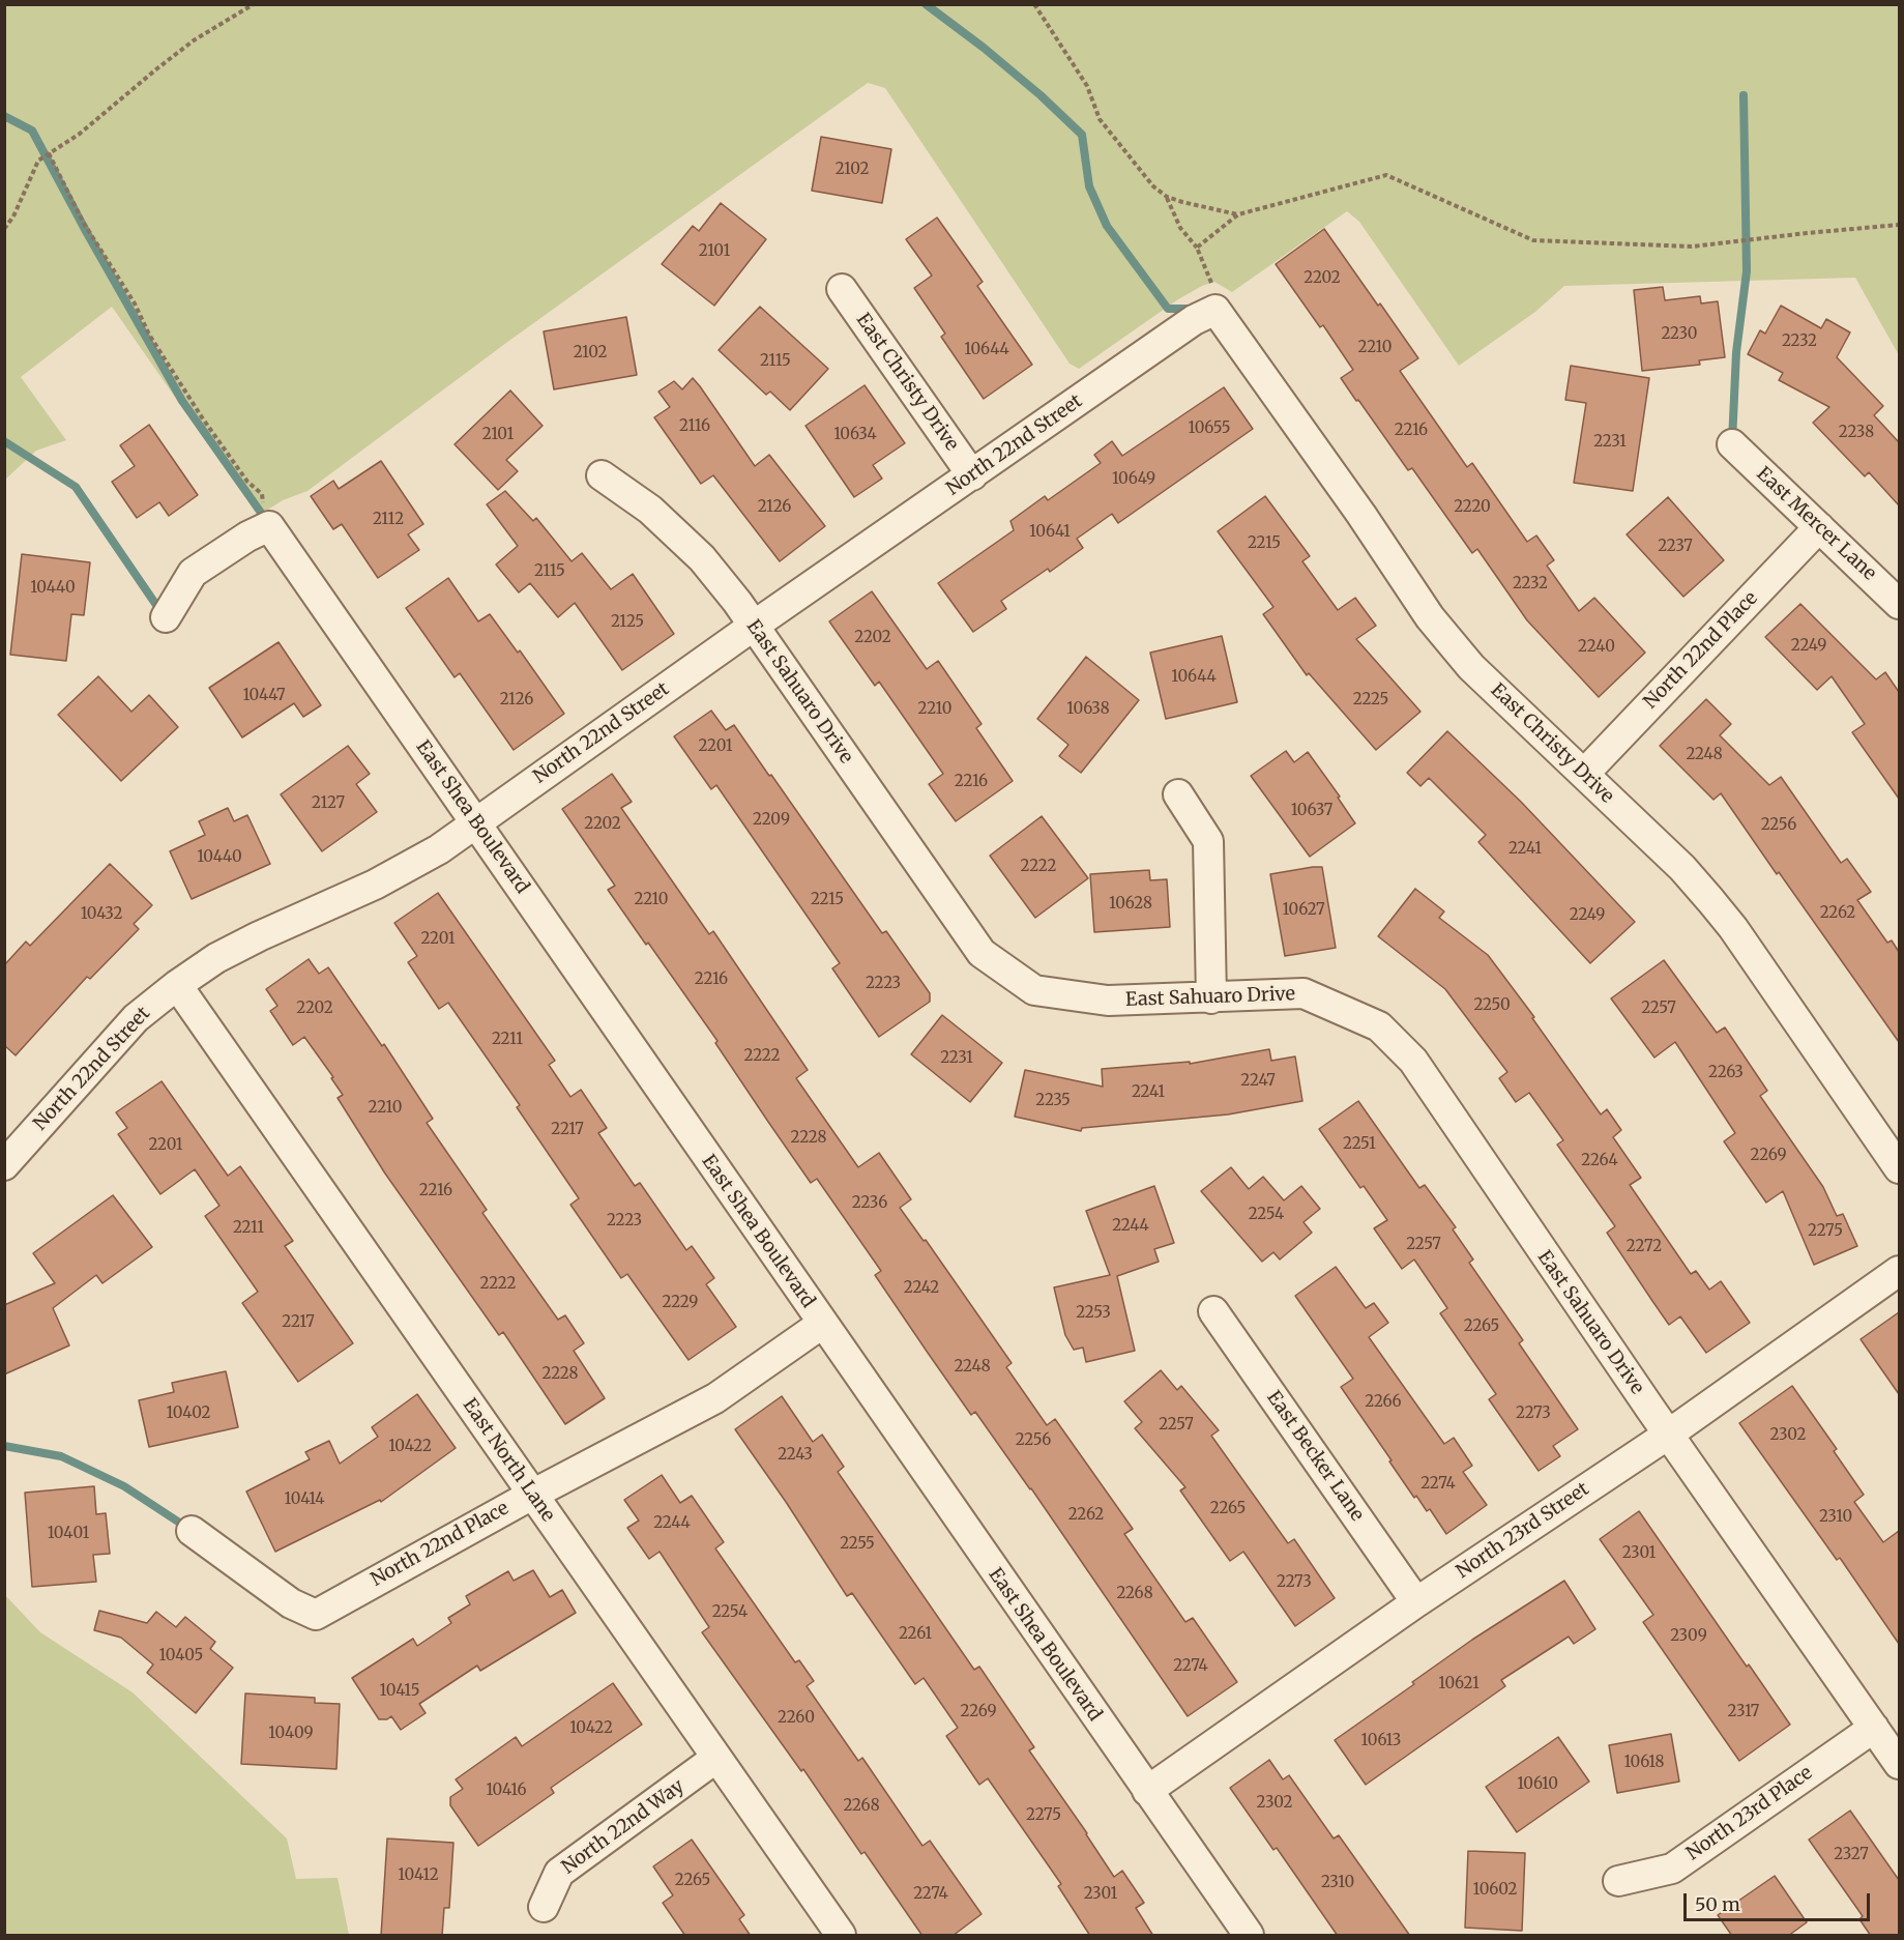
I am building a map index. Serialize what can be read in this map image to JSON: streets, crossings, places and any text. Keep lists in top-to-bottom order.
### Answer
{
  "streets": {
    "street": [
      "East Christy Drive",
      "North 22nd Street",
      "East Mercer Lane",
      "North 22nd Place",
      "East Sahuaro Drive",
      "East Shea Boulevard",
      "East Becker Lane",
      "East North Lane",
      "North 23rd Street",
      "North 23rd Place",
      "North 22nd Way"
    ]
  },
  "crossings": [
    ["East Christy Drive", "North 22nd Street"],
    ["East Christy Drive", "North 22nd Place"],
    ["North 22nd Street", "East Sahuaro Drive"],
    ["North 22nd Street", "East Shea Boulevard"],
    ["North 22nd Street", "East North Lane"],
    ["East Mercer Lane", "North 22nd Place"],
    ["North 22nd Place", "East Shea Boulevard"],
    ["North 22nd Place", "East North Lane"],
    ["East Sahuaro Drive", "North 23rd Street"],
    ["East Sahuaro Drive", "North 23rd Place"],
    ["East Shea Boulevard", "North 23rd Street"],
    ["East Becker Lane", "North 23rd Street"],
    ["East North Lane", "North 22nd Way"]
  ],
  "house_numbers": [
    "2102",
    "2101",
    "2202",
    "2230",
    "2232",
    "2210",
    "10644",
    "2102",
    "2115",
    "2116",
    "10655",
    "2216",
    "2238",
    "2101",
    "10634",
    "2231",
    "10649",
    "2126",
    "2220",
    "2112",
    "10641",
    "2215",
    "2237",
    "2115",
    "2232",
    "10440",
    "2125",
    "2202",
    "2249",
    "2240",
    "10644",
    "10447",
    "2126",
    "2225",
    "2210",
    "10638",
    "2201",
    "2248",
    "2216",
    "2127",
    "10637",
    "2209",
    "2202",
    "2256",
    "2241",
    "10440",
    "2222",
    "2210",
    "2215",
    "10628",
    "10627",
    "2262",
    "10432",
    "2249",
    "2201",
    "2216",
    "2223",
    "2250",
    "2202",
    "2257",
    "2211",
    "2222",
    "2231",
    "2263",
    "2247",
    "2241",
    "2235",
    "2210",
    "2217",
    "2228",
    "2251",
    "2201",
    "2269",
    "2264",
    "2216",
    "2236",
    "2254",
    "2223",
    "2244",
    "2211",
    "2275",
    "2257",
    "2272",
    "2222",
    "2242",
    "2229",
    "2253",
    "2217",
    "2265",
    "2248",
    "2228",
    "2266",
    "10402",
    "2273",
    "2257",
    "2302",
    "2256",
    "10422",
    "2243",
    "2274",
    "10414",
    "2265",
    "2262",
    "2310",
    "2244",
    "10401",
    "2255",
    "2301",
    "2273",
    "2268",
    "2254",
    "2261",
    "2309",
    "10405",
    "2274",
    "10621",
    "10415",
    "2269",
    "2317",
    "2260",
    "10422",
    "10409",
    "10613",
    "10618",
    "10610",
    "10416",
    "2302",
    "2268",
    "2275",
    "2327",
    "10412",
    "2265",
    "2310",
    "10602",
    "2274",
    "2301"
  ],
  "scale_bar": "50 m"
}
